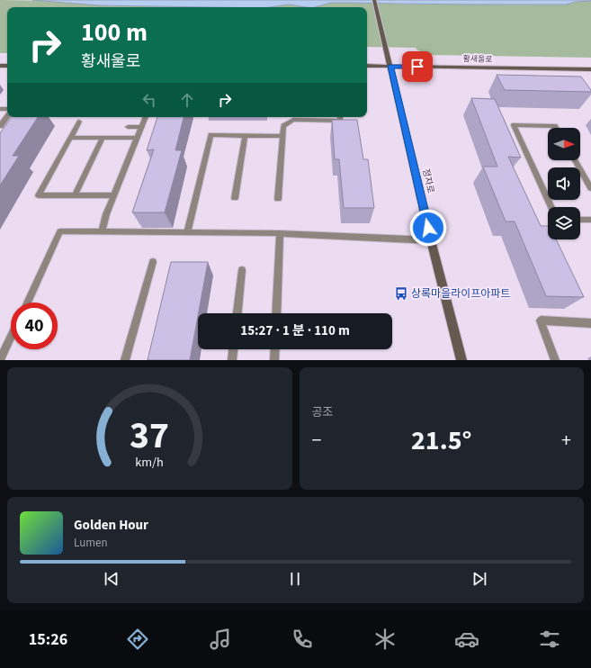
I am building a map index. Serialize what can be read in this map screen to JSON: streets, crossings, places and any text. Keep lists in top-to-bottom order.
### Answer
{
  "streets": {
    "street": ["황새울로", "정자로"]
  },
  "crossings": [
    ["황새울로", "정자로"]
  ],
  "places": {
    "bus stop": ["상록마을라이프아파트"]
  },
  "north": "right",
  "page": {
    "turn": ["100 m", "황새울로"],
    "limit": "40",
    "trip": "15:27 · 1 분 · 110 m",
    "tile": "공조",
    "heat": ["−", "21.5°", "+"],
    "song": ["Golden Hour", "Lumen"],
    "tabs": "15:26",
    "gauge": ["37", "km/h"]
  }
}
